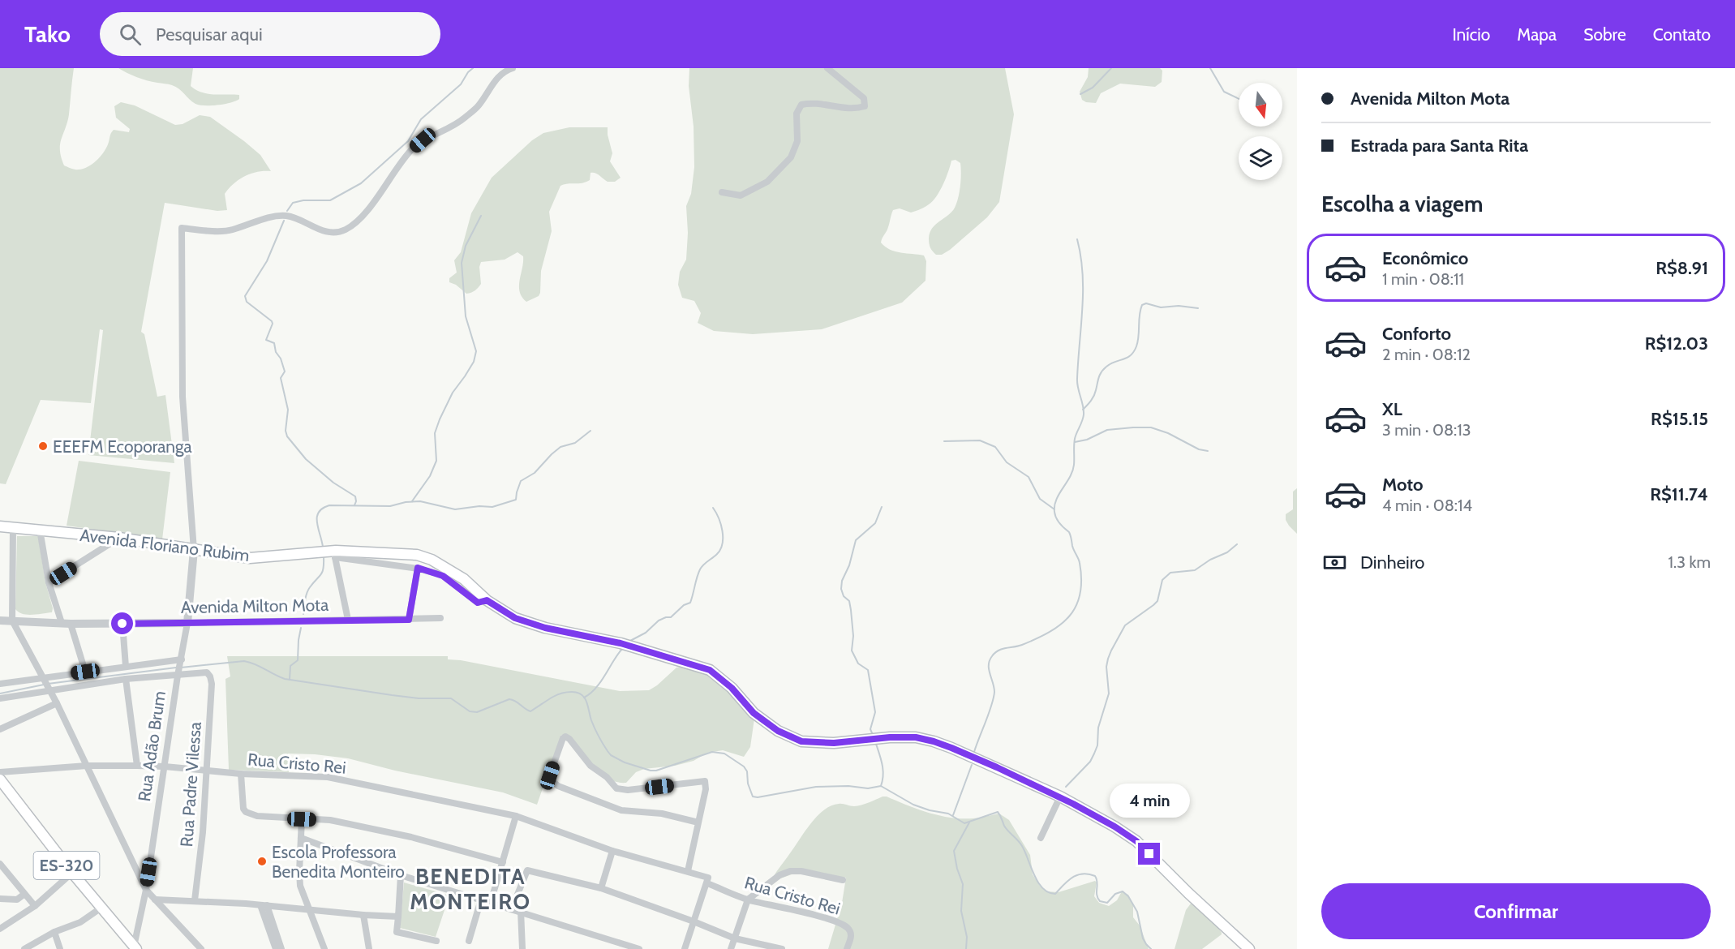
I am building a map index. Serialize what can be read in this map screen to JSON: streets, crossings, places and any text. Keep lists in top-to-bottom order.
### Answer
{
  "streets": {
    "main road": ["Avenida Floriano Rubim", "ES-320"],
    "street": [
      "Avenida Milton Mota",
      "Rua Adão Brum",
      "Rua Cristo Rei",
      "Rua Padre Vilessa"
    ]
  },
  "crossings": [
    ["Avenida Floriano Rubim", "Rua Adão Brum"],
    ["Avenida Milton Mota", "Rua Adão Brum"],
    ["Rua Adão Brum", "Rua Cristo Rei"],
    ["Rua Adão Brum", "Rua Padre Vilessa"],
    ["Rua Adão Brum", "ES-320"],
    ["Rua Cristo Rei", "Rua Padre Vilessa"]
  ],
  "districts": ["BENEDITA MONTEIRO"],
  "places": ["EEEFM Ecoporanga", "Escola Professora Benedita Monteiro"],
  "north": "bottom",
  "page": {
    "header": "Tako",
    "search": "Pesquisar aqui",
    "nav": [
      "Início",
      "Mapa",
      "Sobre",
      "Contato"
    ],
    "banner": ["Avenida Milton Mota", "Estrada para Santa Rita"],
    "heading": "Escolha a viagem",
    "list": [
      {
        "name": "Econômico",
        "note": "1 min · 08:11",
        "value": "R$8.91"
      },
      {
        "name": "Conforto",
        "note": "2 min · 08:12",
        "value": "R$12.03"
      },
      {
        "name": "XL",
        "note": "3 min · 08:13",
        "value": "R$15.15"
      },
      {
        "name": "Moto",
        "note": "4 min · 08:14",
        "value": "R$11.74"
      }
    ],
    "pay": ["Dinheiro", "1.3 km"],
    "bubble": "4 min",
    "buttons": "Confirmar"
  }
}
